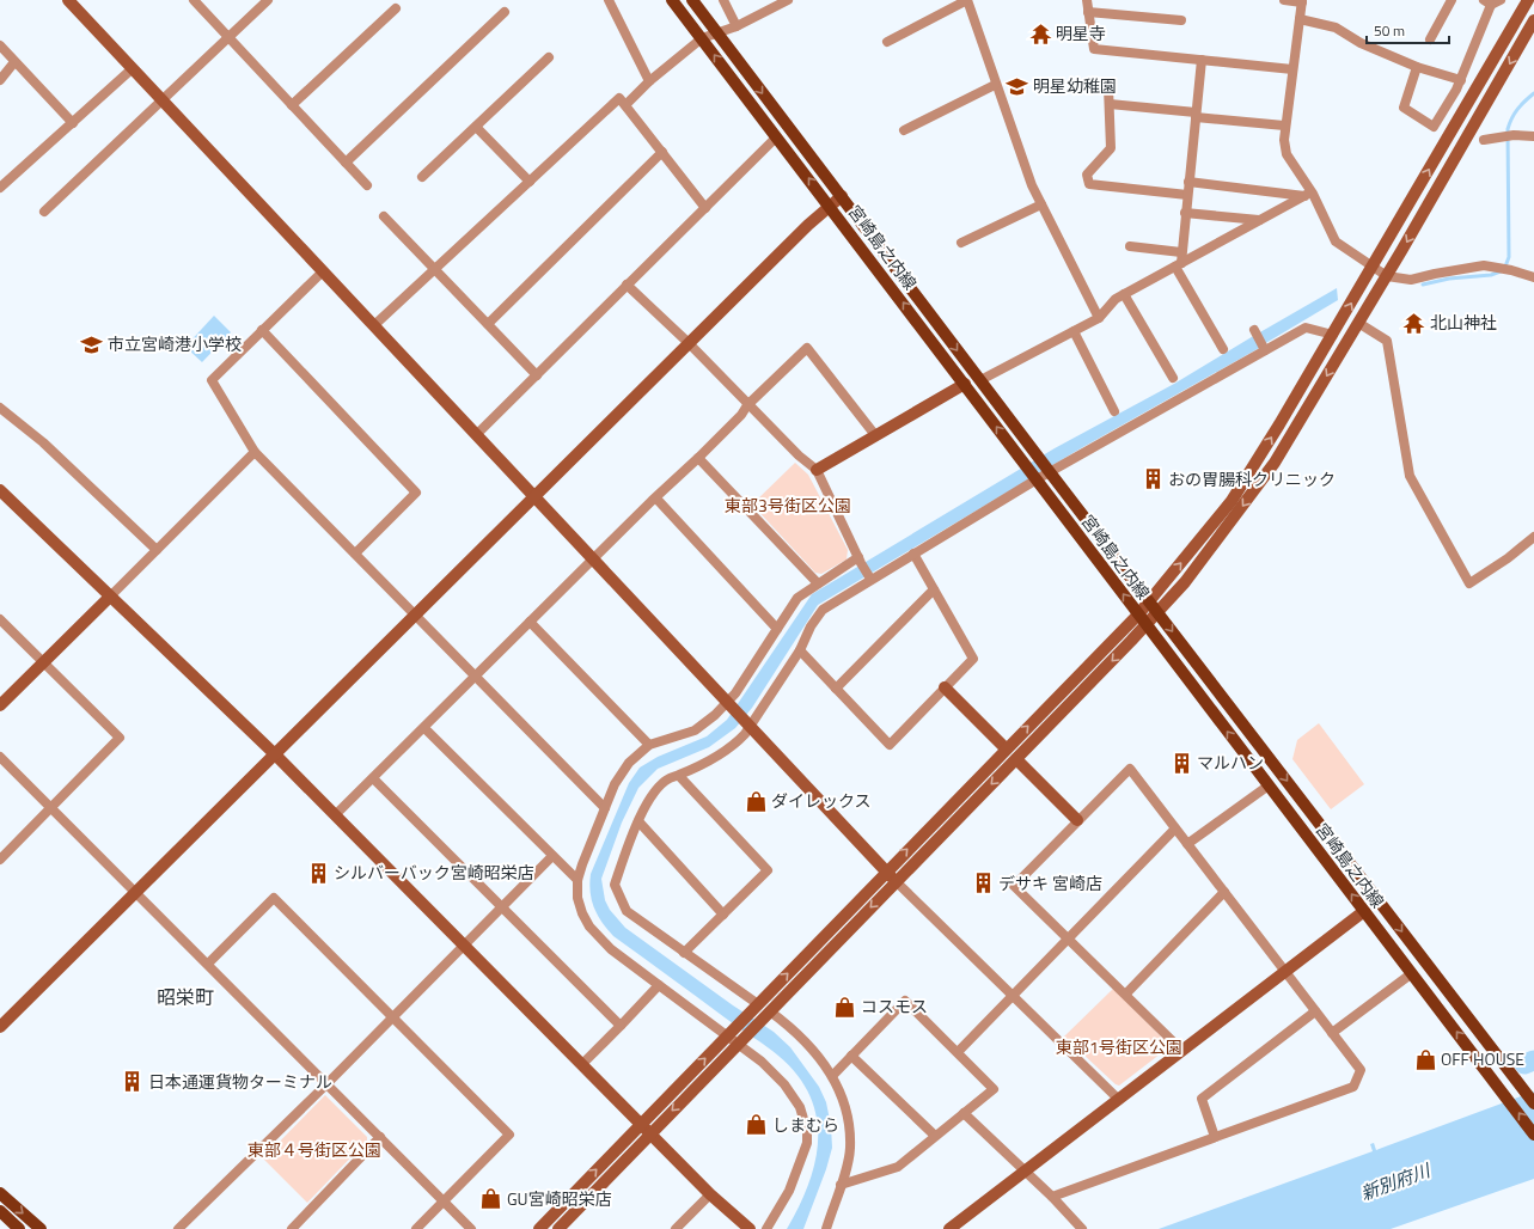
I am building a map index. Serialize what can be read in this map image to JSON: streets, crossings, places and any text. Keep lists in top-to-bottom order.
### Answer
{
  "streets": {
    "main road": ["宮崎島之内線"]
  },
  "districts": ["昭栄町"],
  "water": ["新別府川"],
  "parks": ["東部3号街区公園", "東部1号街区公園", "東部４号街区公園"],
  "places": {
    "temple": ["明星寺", "北山神社"],
    "school or university": ["明星幼稚園", "市立宮崎港小学校"],
    "building": [
      "おの胃腸科クリニック",
      "マルハン",
      "シルバーバック宮崎昭栄店",
      "デサキ 宮崎店",
      "日本通運貨物ターミナル"
    ],
    "shop": [
      "ダイレックス",
      "コスモス",
      "OFF HOUSE",
      "しまむら",
      "GU宮崎昭栄店"
    ]
  },
  "scale_bar": "50 m"
}
